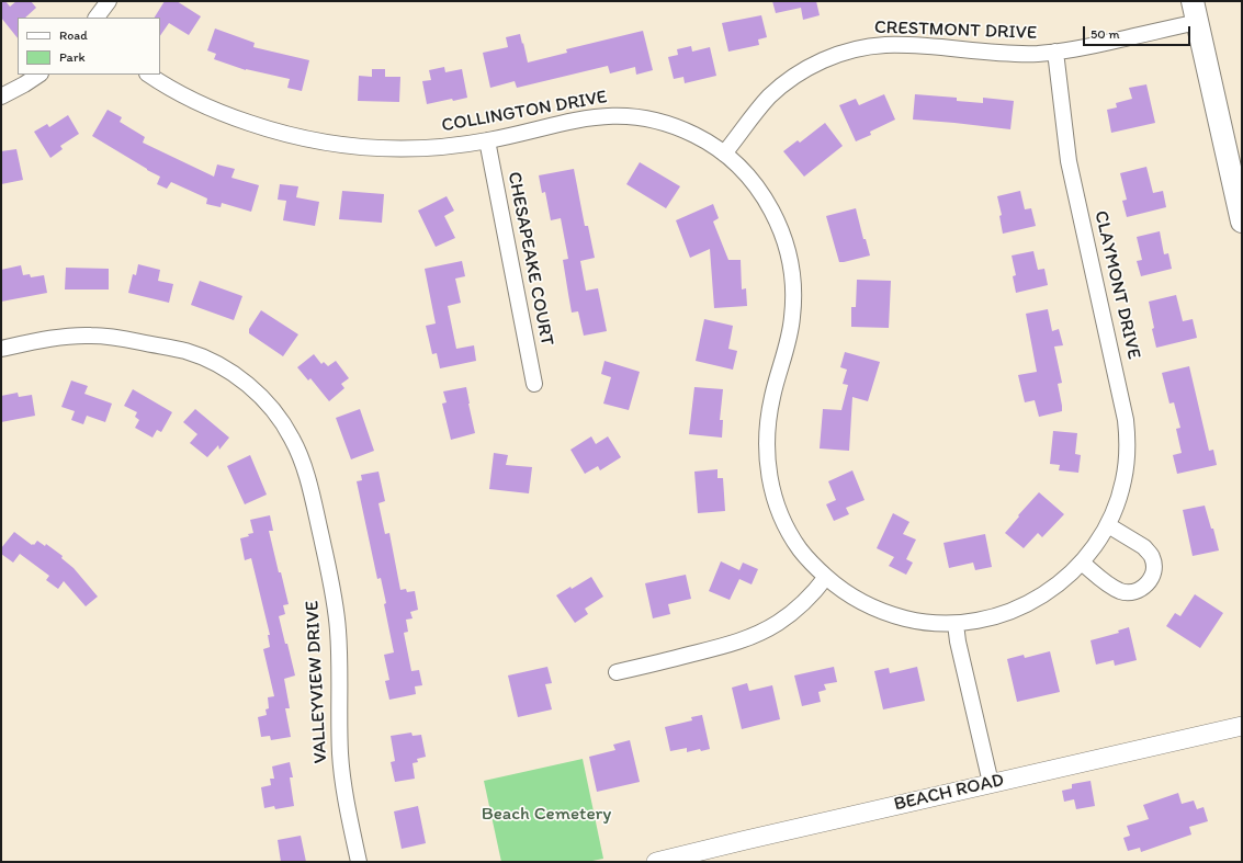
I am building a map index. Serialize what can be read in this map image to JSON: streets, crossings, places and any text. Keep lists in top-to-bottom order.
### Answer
{
  "streets": {
    "street": [
      "CRESTMONT DRIVE",
      "COLLINGTON DRIVE",
      "CHESAPEAKE COURT",
      "CLAYMONT DRIVE",
      "VALLEYVIEW DRIVE",
      "BEACH ROAD"
    ]
  },
  "crossings": [
    ["CRESTMONT DRIVE", "COLLINGTON DRIVE"],
    ["CRESTMONT DRIVE", "CLAYMONT DRIVE"],
    ["COLLINGTON DRIVE", "CHESAPEAKE COURT"],
    ["COLLINGTON DRIVE", "CLAYMONT DRIVE"]
  ],
  "parks": ["Beach Cemetery"],
  "legend": ["Road", "Park"],
  "scale_bar": "50 m"
}
